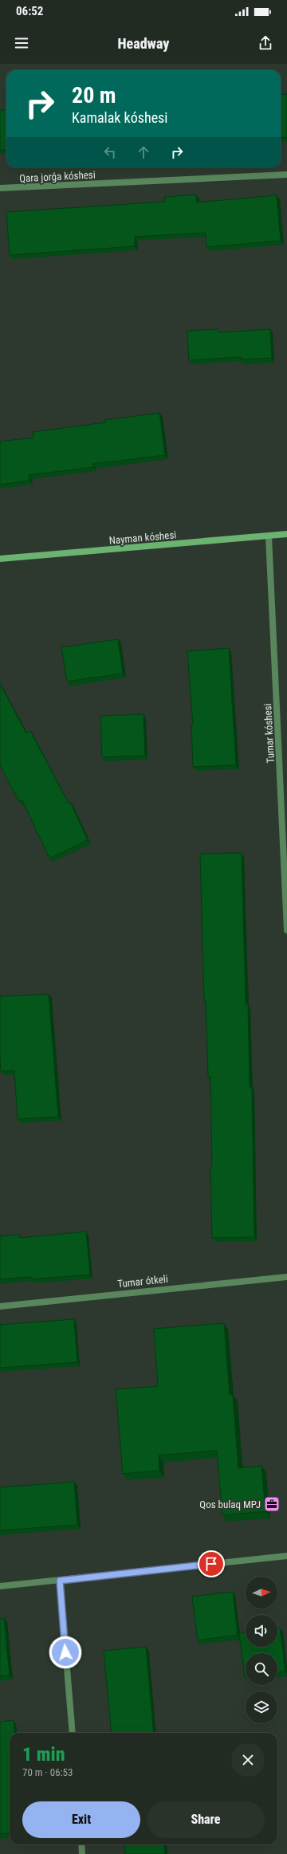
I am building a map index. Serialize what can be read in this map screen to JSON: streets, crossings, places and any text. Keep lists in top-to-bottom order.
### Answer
{
  "streets": {
    "main road": ["Nayman kóshesi"],
    "street": ["Qara jorǵa kóshesi", "Tumar kóshesi", "Tumar ótkeli"]
  },
  "crossings": [
    ["Nayman kóshesi", "Tumar kóshesi"]
  ],
  "places": {
    "office": ["Qos bulaq MPJ"]
  },
  "north": "right",
  "page": {
    "status": "06:52",
    "header": "Headway",
    "turn": ["20 m", "Kamalak kóshesi"],
    "heading": ["1 min", "70 m · 06:53"],
    "buttons": ["Exit", "Share"]
  }
}
